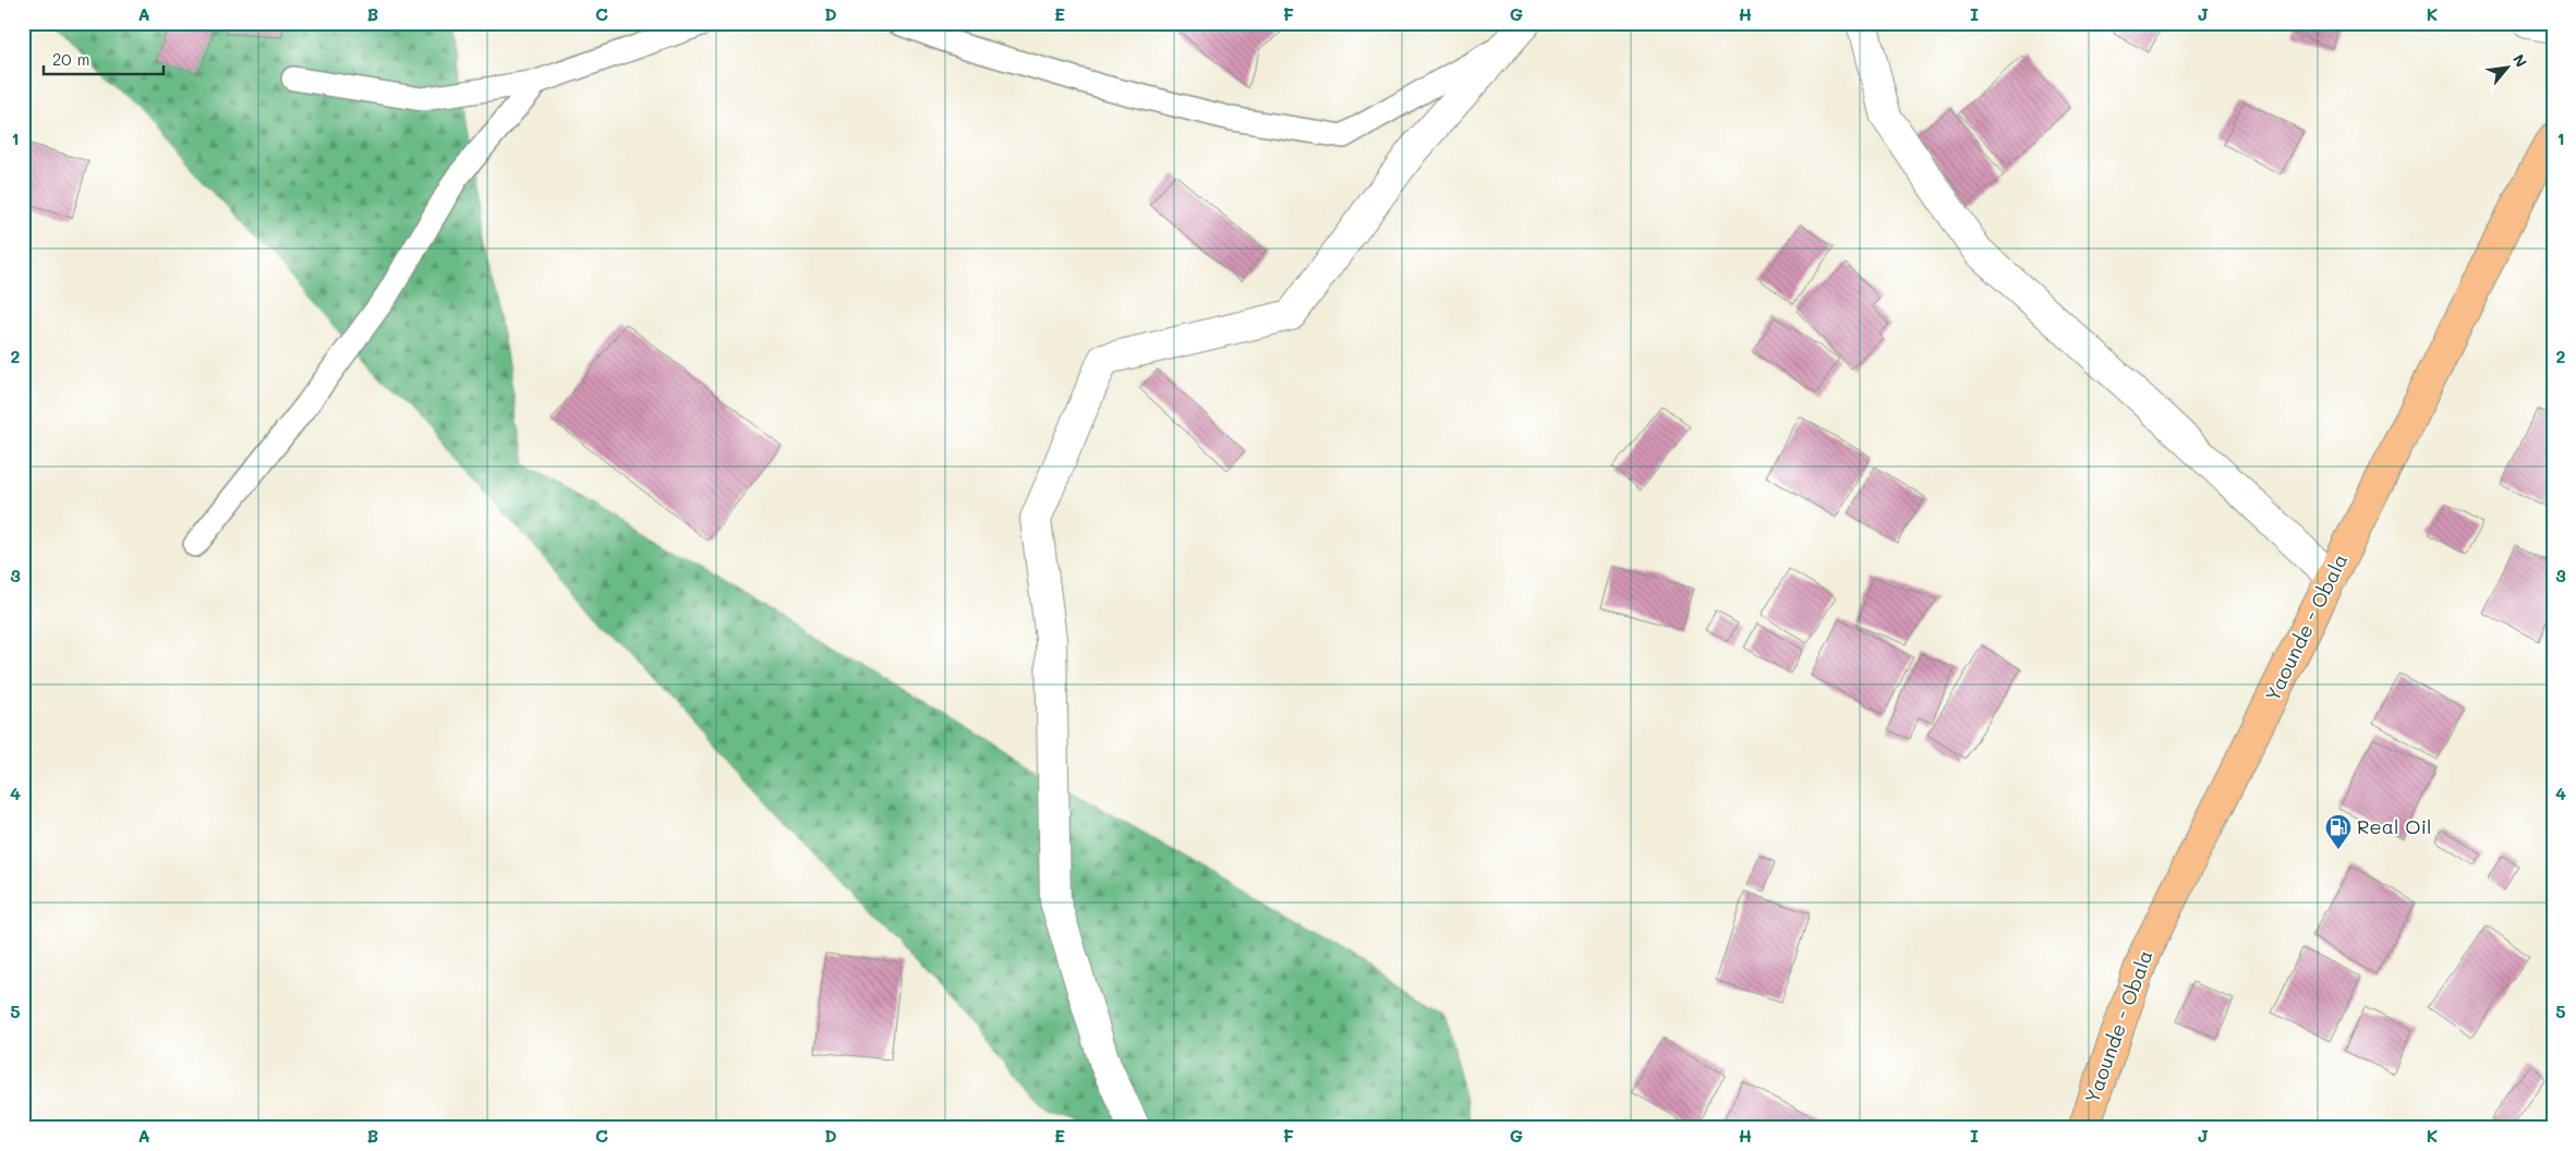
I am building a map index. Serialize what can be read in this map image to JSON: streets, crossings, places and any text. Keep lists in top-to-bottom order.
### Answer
{
  "streets": {
    "highway": ["Yaounde - Obala"]
  },
  "places": {
    "fuel station": ["Real Oil"]
  },
  "scale_bar": "20 m",
  "north": "top right",
  "grid": {
    "columns": [
      "A",
      "B",
      "C",
      "D",
      "E",
      "F",
      "G",
      "H",
      "I",
      "J",
      "K"
    ],
    "rows": [
      "1",
      "2",
      "3",
      "4",
      "5"
    ]
  }
}
